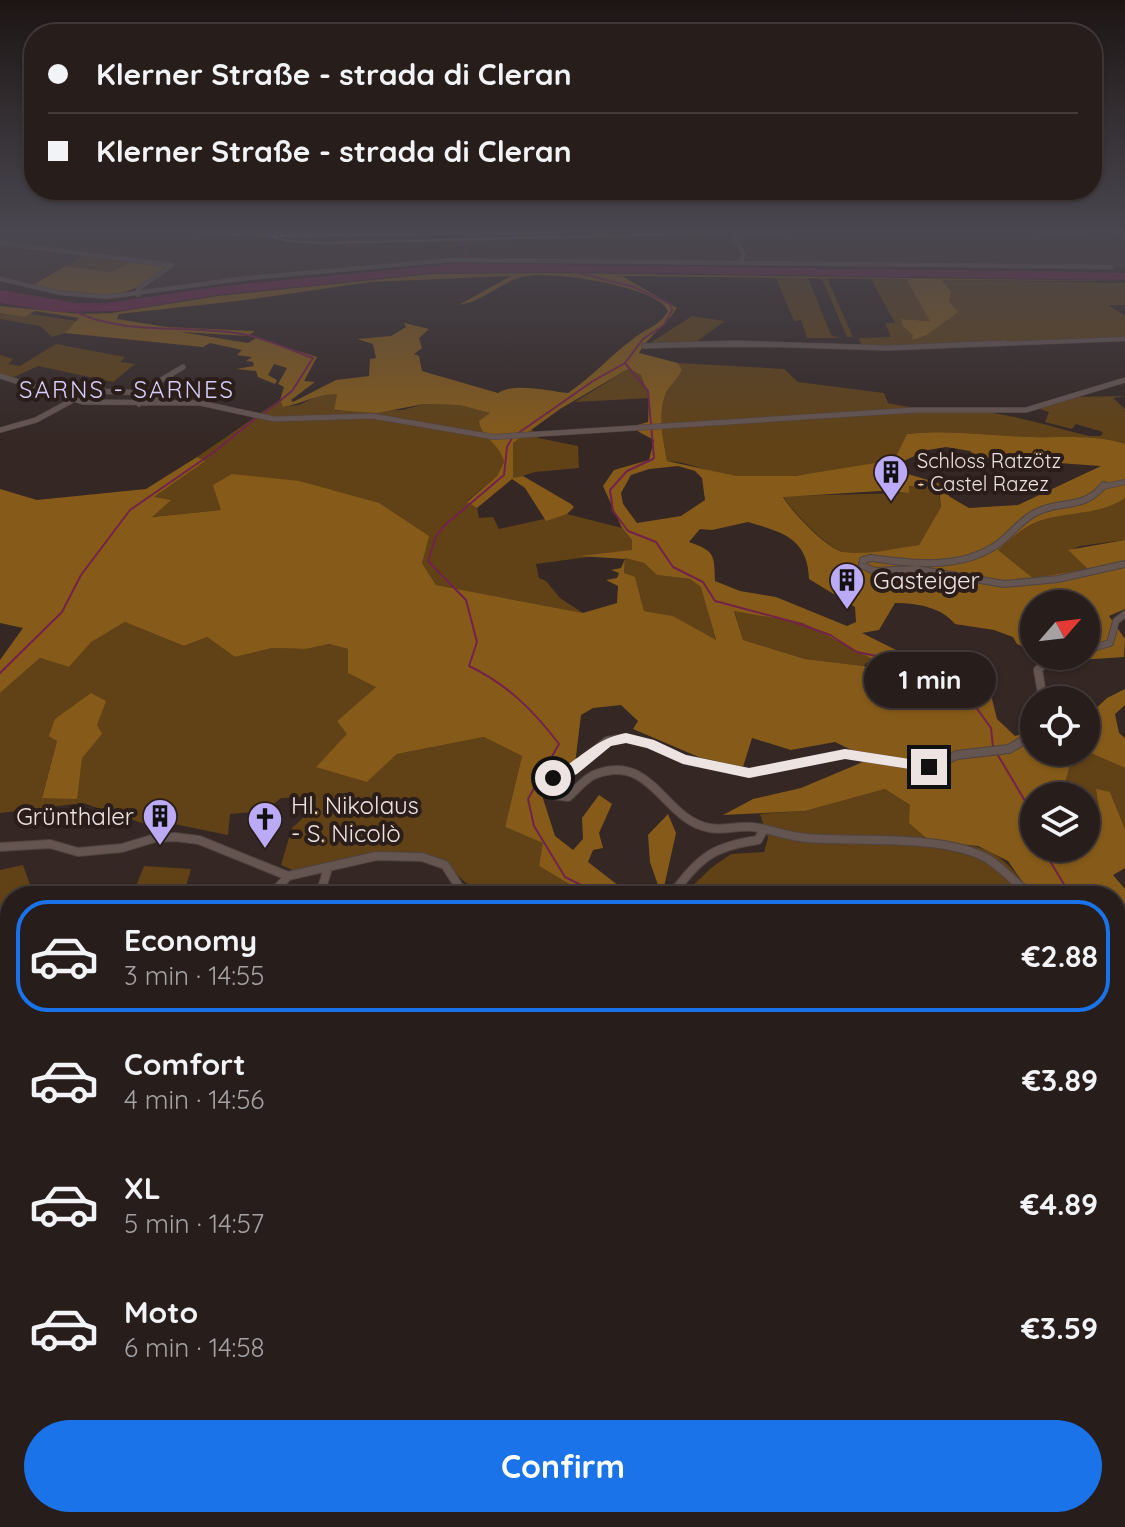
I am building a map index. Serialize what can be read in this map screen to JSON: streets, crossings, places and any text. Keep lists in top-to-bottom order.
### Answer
{
  "districts": ["SARNS - SARNES"],
  "places": {
    "building": ["Schloss Ratzötz - Castel Razez", "Gasteiger", "Grünthaler"],
    "church": ["Hl. Nikolaus - S. Nicolò"]
  },
  "north": "top right",
  "page": {
    "banner": ["Klerner Straße - strada di Cleran", "Klerner Straße - strada di Cleran"],
    "bubble": "1 min",
    "list": [
      {
        "name": "Economy",
        "note": "3 min · 14:55",
        "value": "€2.88"
      },
      {
        "name": "Comfort",
        "note": "4 min · 14:56",
        "value": "€3.89"
      },
      {
        "name": "XL",
        "note": "5 min · 14:57",
        "value": "€4.89"
      },
      {
        "name": "Moto",
        "note": "6 min · 14:58",
        "value": "€3.59"
      }
    ],
    "buttons": "Confirm"
  }
}
